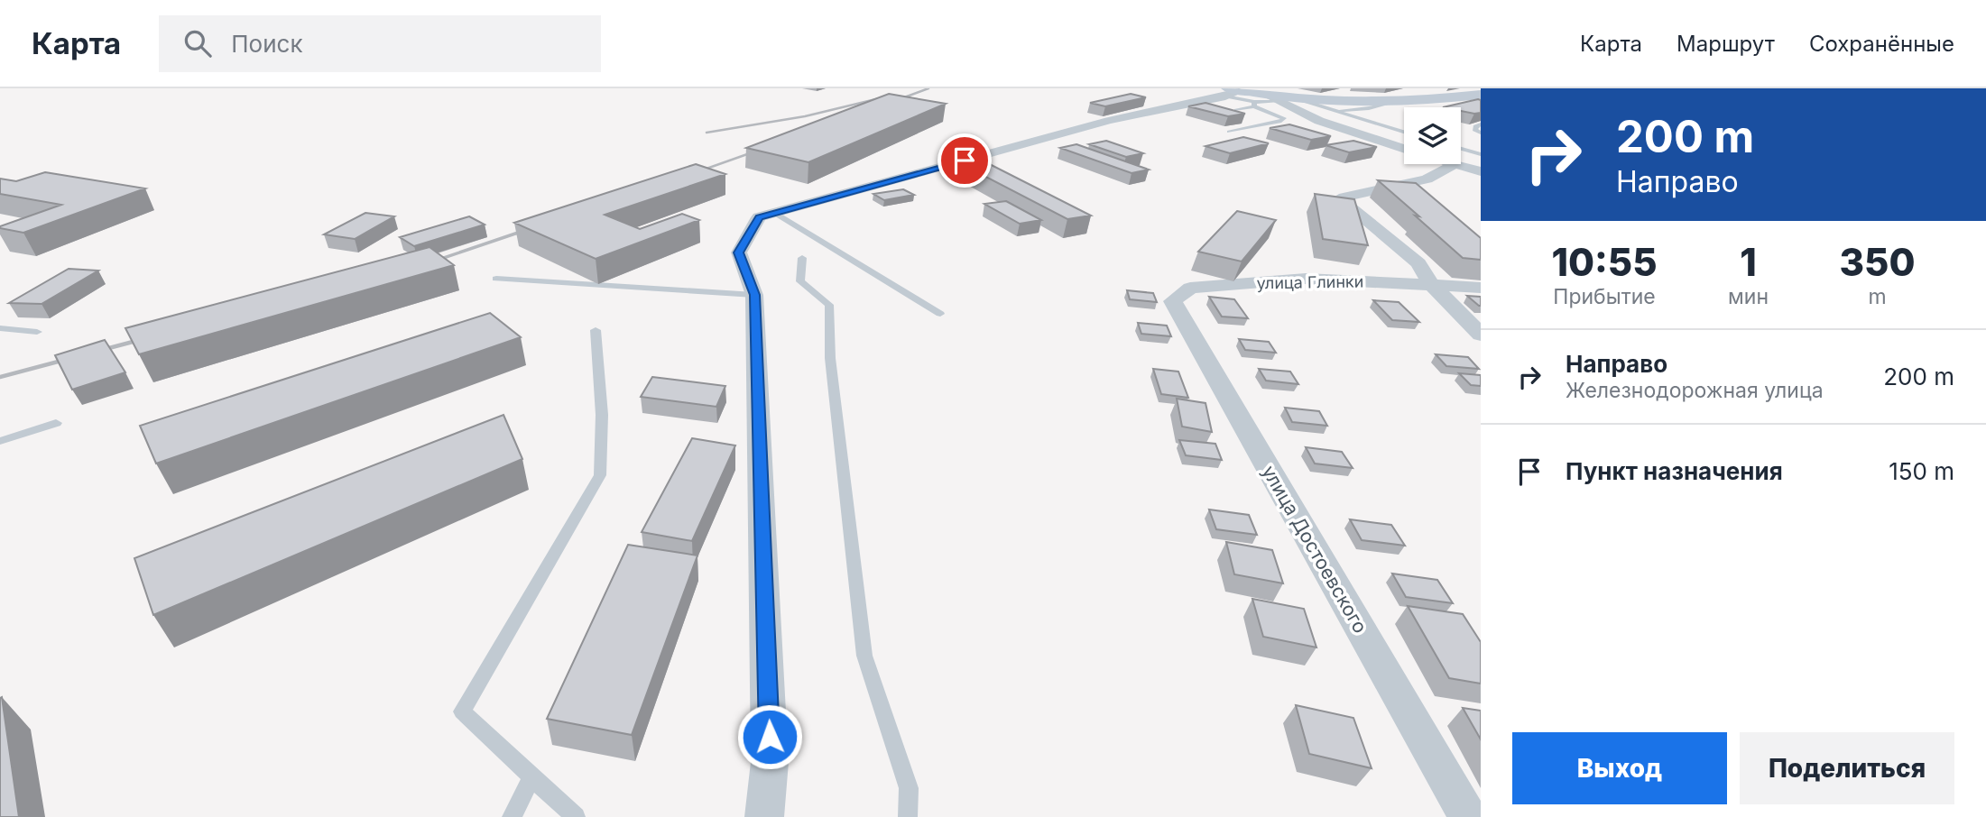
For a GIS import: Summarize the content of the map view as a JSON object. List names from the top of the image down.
{
  "streets": {
    "street": ["улица Глинки", "улица Достоевского"]
  },
  "crossings": [
    ["улица Глинки", "улица Достоевского"]
  ],
  "page": {
    "header": "Карта",
    "search": "Поиск",
    "nav": ["Карта", "Маршрут", "Сохранённые"],
    "turn": ["200 m", "Направо"],
    "eta": [
      "10:55",
      "Прибытие",
      "1",
      "мин",
      "350",
      "m"
    ],
    "list": [
      {
        "name": "Направо",
        "note": "Железнодорожная улица",
        "value": "200 m"
      },
      {
        "name": "Пункт назначения",
        "value": "150 m"
      }
    ],
    "buttons": ["Выход", "Поделиться"]
  }
}
